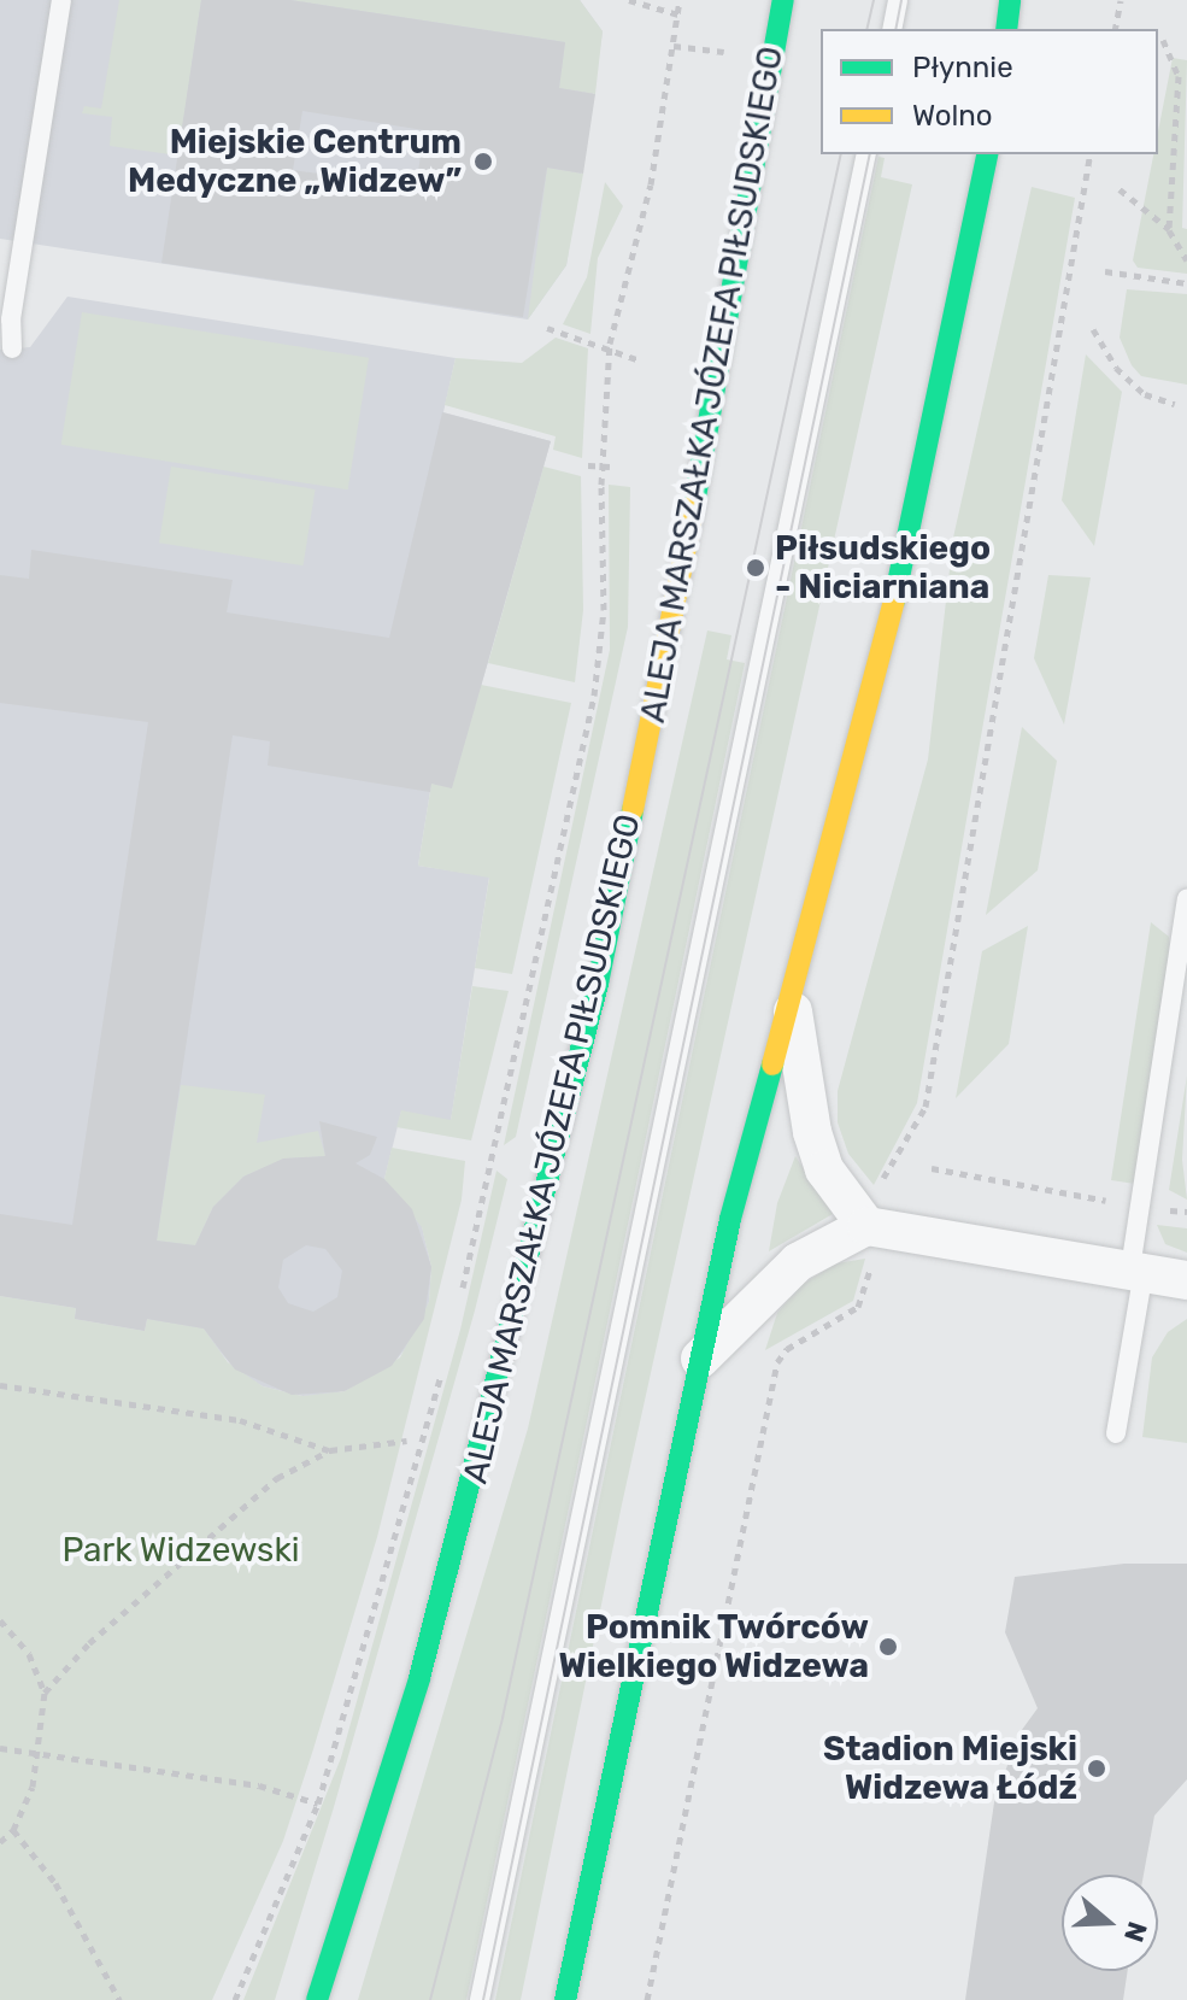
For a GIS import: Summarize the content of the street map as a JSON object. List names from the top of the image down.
{
  "streets": {
    "main road": ["ALEJA MARSZAŁKA JÓZEFA PIŁSUDSKIEGO"]
  },
  "parks": ["Park Widzewski"],
  "places": [
    "Miejskie Centrum Medyczne „Widzew”",
    "Piłsudskiego - Niciarniana",
    "Pomnik Twórców Wielkiego Widzewa",
    "Stadion Miejski Widzewa Łódź"
  ],
  "legend": ["Płynnie", "Wolno"],
  "north": "right"
}
